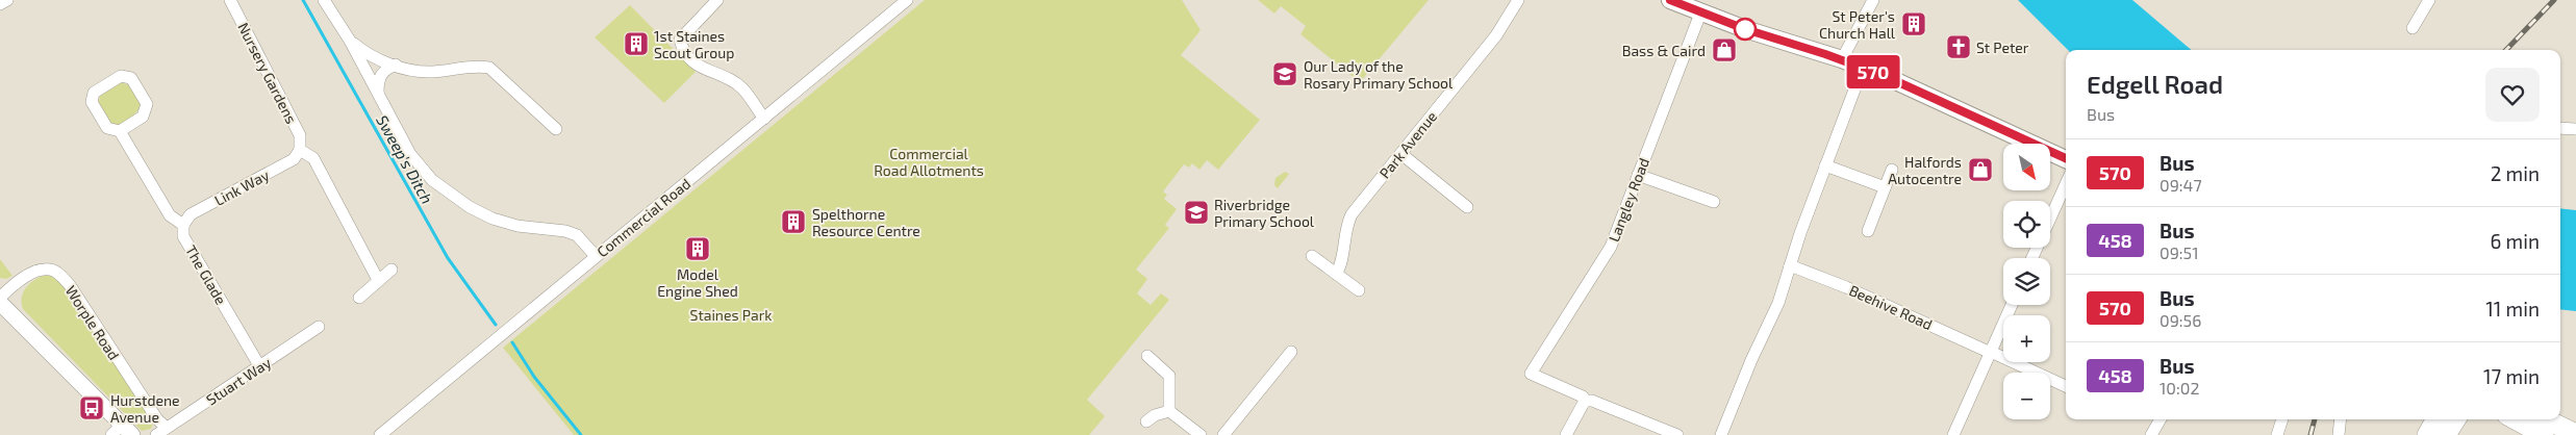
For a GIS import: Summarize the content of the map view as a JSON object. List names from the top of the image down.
{
  "streets": {
    "street": [
      "Nursery Gardens",
      "Park Avenue",
      "Link Way",
      "Langley Road",
      "Commercial Road",
      "The Glade",
      "Beehive Road",
      "Worple Road",
      "Stuart Way"
    ]
  },
  "crossings": [
    ["Nursery Gardens", "Link Way"],
    ["Link Way", "The Glade"],
    ["The Glade", "Stuart Way"],
    ["Worple Road", "Stuart Way"]
  ],
  "water": ["Sweep's Ditch"],
  "parks": ["Commercial Road Allotments", "Staines Park"],
  "places": {
    "building": [
      "St Peter's Church Hall",
      "1st Staines Scout Group",
      "Spelthorne Resource Centre",
      "Model Engine Shed"
    ],
    "church": ["St Peter"],
    "shop": ["Bass & Caird", "Halfords Autocentre"],
    "school or university": ["Our Lady of the Rosary Primary School", "Riverbridge Primary School"],
    "bus stop": ["Hurstdene Avenue"]
  },
  "lines": ["bus line 570"],
  "north": "bottom right",
  "page": {
    "on_map": "570",
    "heading": ["Edgell Road", "Bus"],
    "list": [
      {
        "mark": "570",
        "name": "Bus",
        "note": "09:47",
        "value": "2 min"
      },
      {
        "mark": "458",
        "name": "Bus",
        "note": "09:51",
        "value": "6 min"
      },
      {
        "mark": "570",
        "name": "Bus",
        "note": "09:56",
        "value": "11 min"
      },
      {
        "mark": "458",
        "name": "Bus",
        "note": "10:02",
        "value": "17 min"
      }
    ],
    "map_buttons": ["+", "−"]
  }
}
